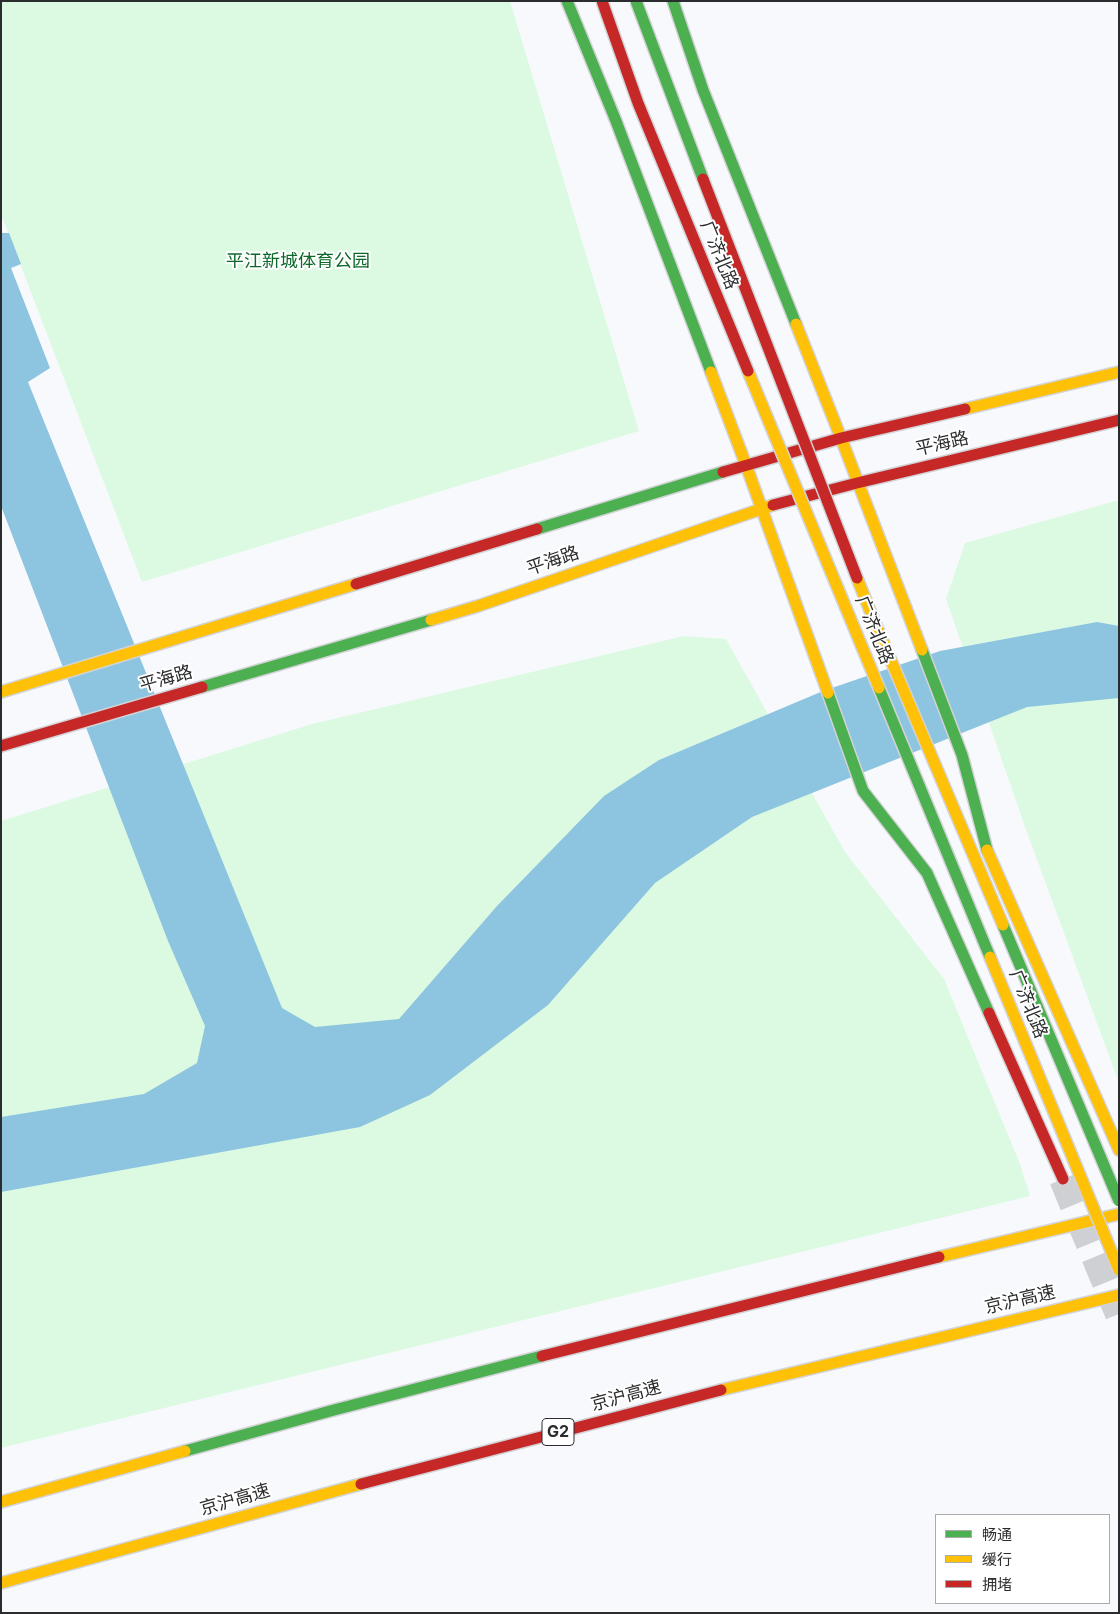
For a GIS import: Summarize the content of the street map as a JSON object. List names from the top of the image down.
{
  "streets": {
    "main road": [
      "广济北路",
      "平海路",
      "京沪高速",
      "G2"
    ]
  },
  "parks": ["平江新城体育公园"],
  "legend": ["畅通", "缓行", "拥堵"]
}
